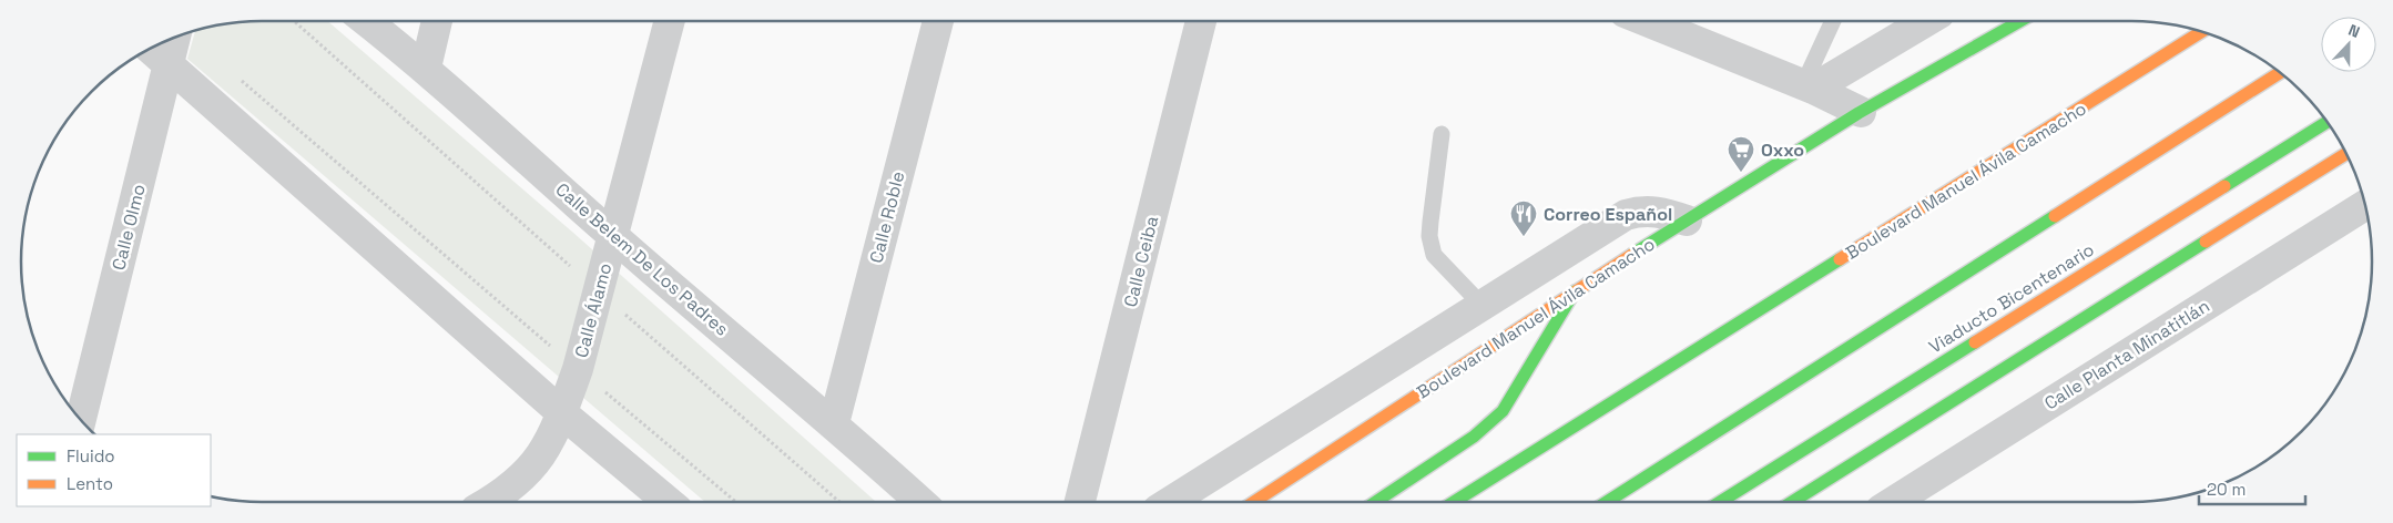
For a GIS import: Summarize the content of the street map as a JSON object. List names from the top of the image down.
{
  "streets": {
    "main road": ["Boulevard Manuel Ávila Camacho", "Viaducto Bicentenario"],
    "street": [
      "Calle Roble",
      "Calle Olmo",
      "Calle Belem De Los Padres",
      "Calle Ceiba",
      "Calle Álamo",
      "Calle Planta Minatitlán"
    ]
  },
  "crossings": [
    ["Calle Roble", "Calle Belem De Los Padres"],
    ["Calle Belem De Los Padres", "Calle Álamo"]
  ],
  "places": {
    "supermarket": ["Oxxo"],
    "restaurant": ["Correo Español"]
  },
  "legend": ["Fluido", "Lento"],
  "scale_bar": "20 m",
  "north": "top"
}
